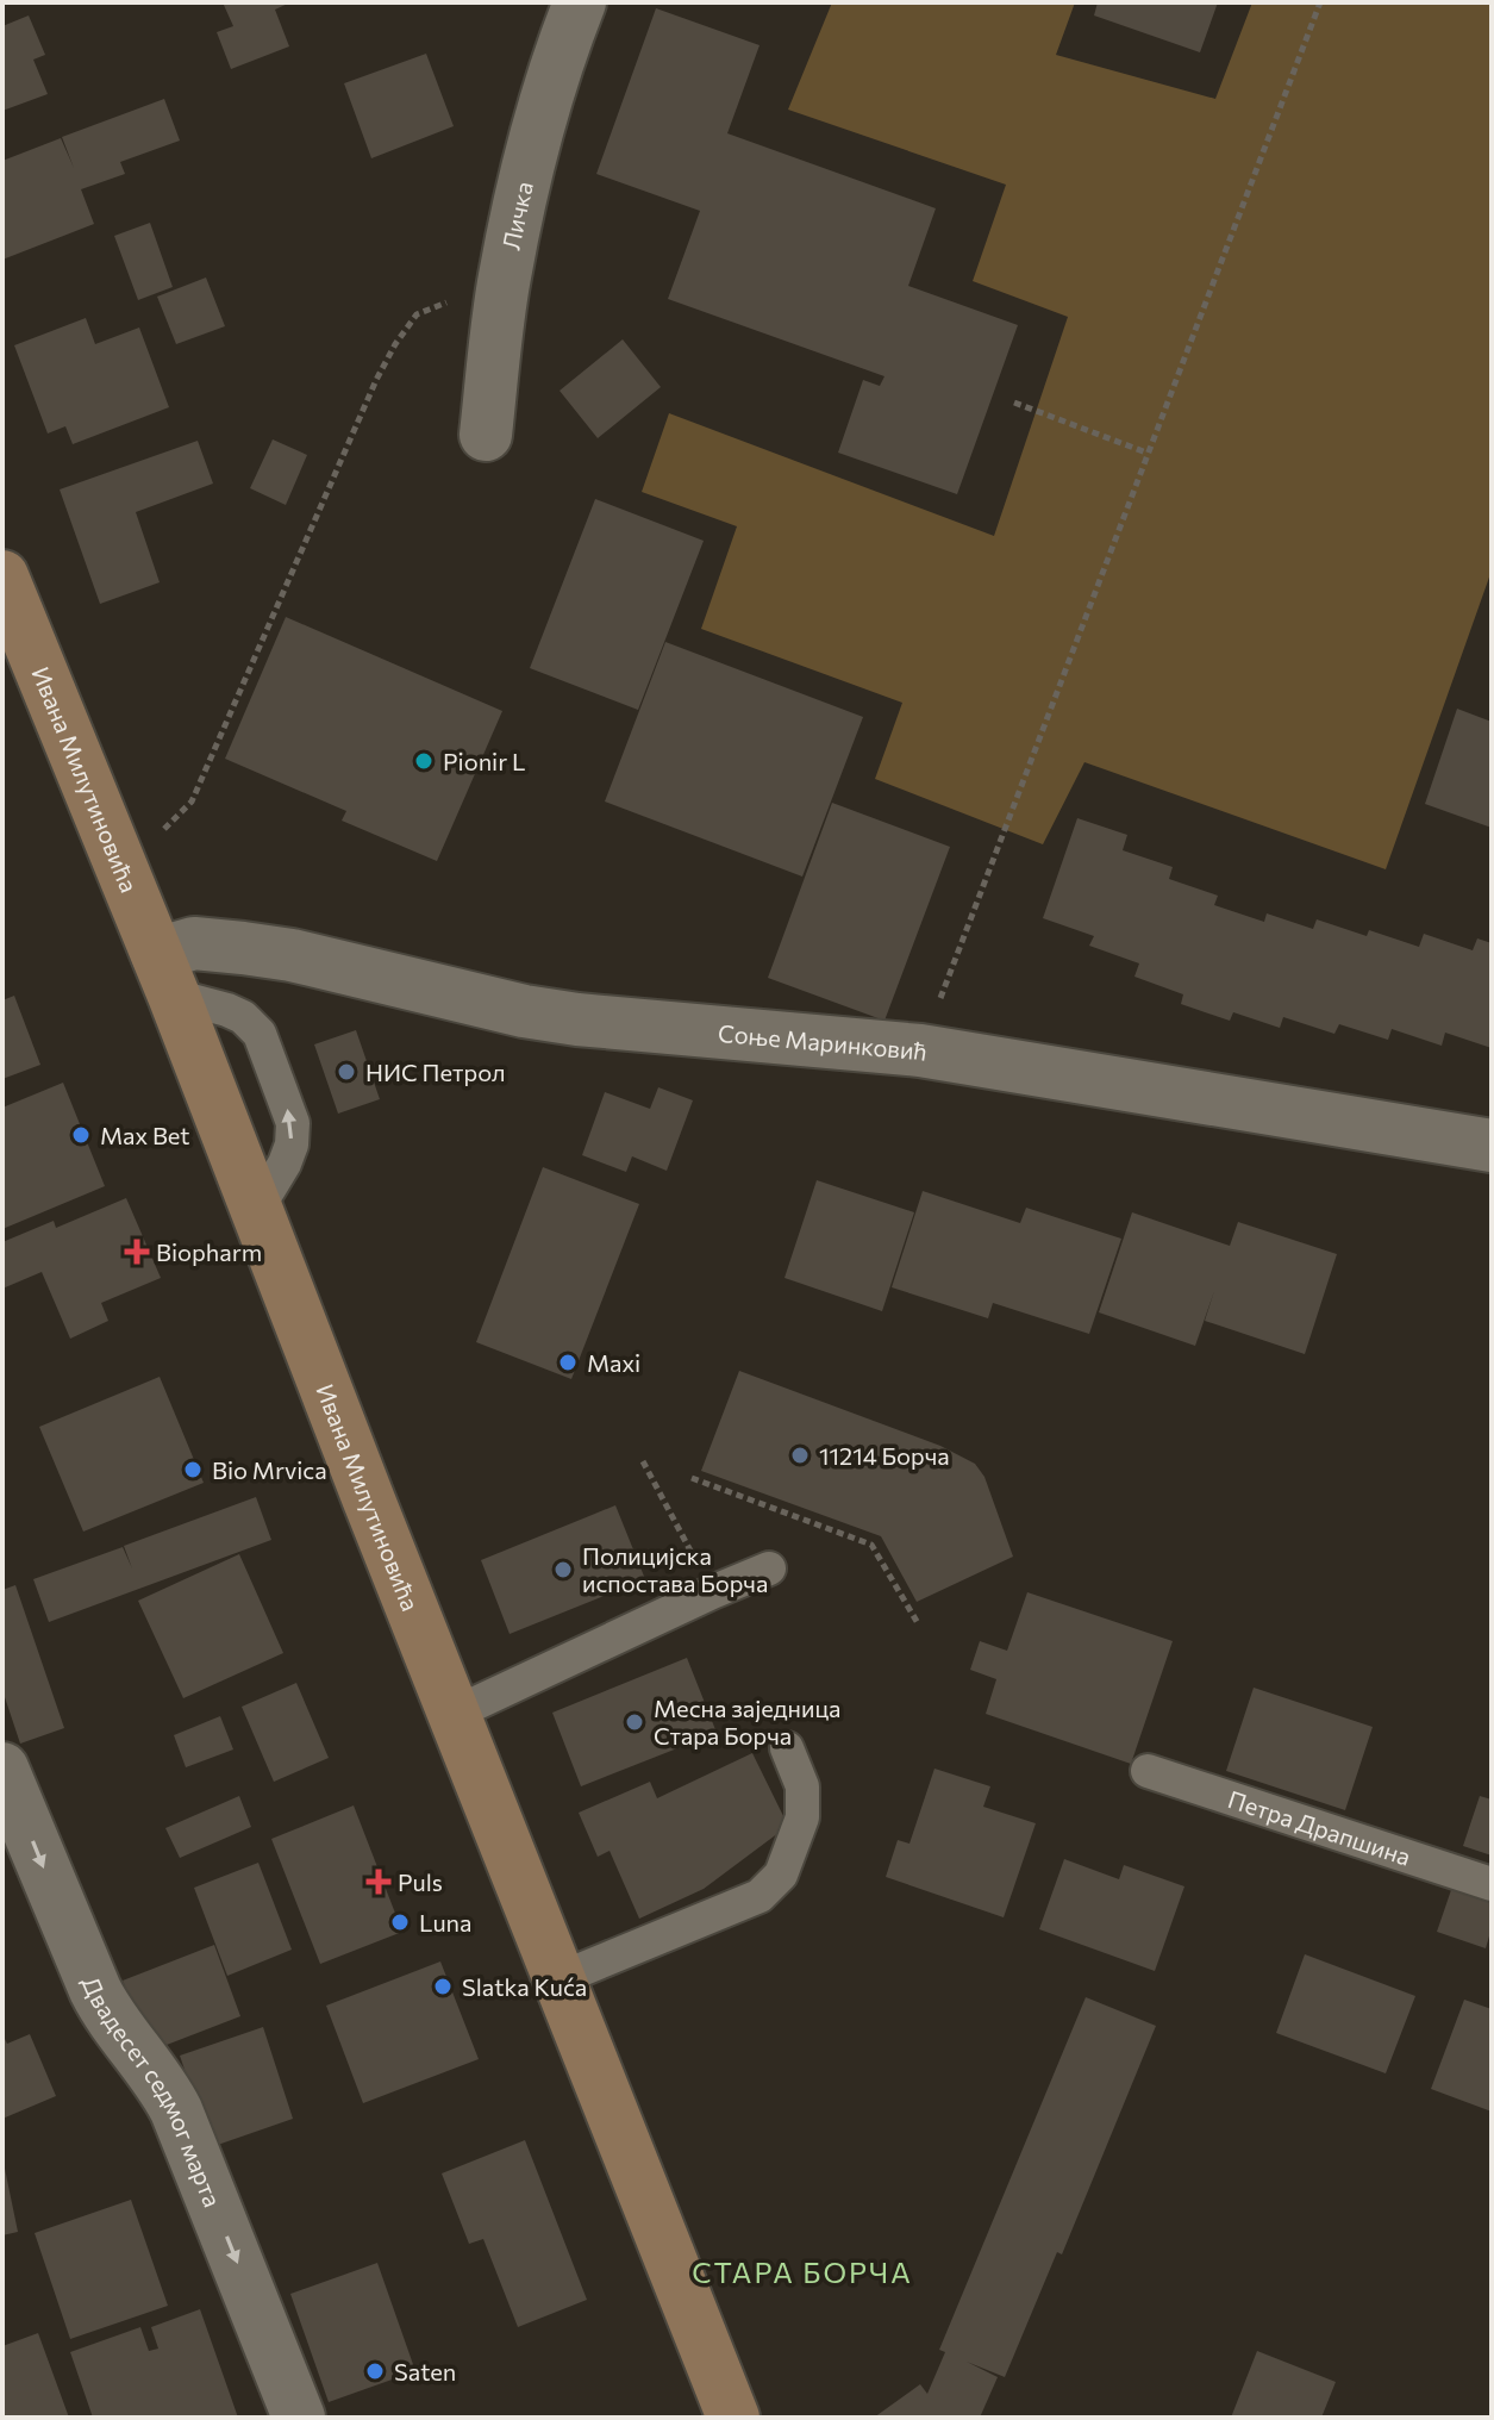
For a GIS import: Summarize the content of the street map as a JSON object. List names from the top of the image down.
{
  "streets": {
    "street": [
      "Личка",
      "Ивана Милутиновића",
      "Соње Маринковић",
      "Двадесет седмог марта"
    ],
    "lane": ["Петра Драпшина"]
  },
  "crossings": [
    ["Ивана Милутиновића", "Соње Маринковић"]
  ],
  "one_way": ["Двадесет седмог марта"],
  "districts": ["СТАРА БОРЧА"],
  "places": {
    "other": [
      "Pionir L",
      "НИС Петрол",
      "Max Bet",
      "Maxi",
      "11214 Борча",
      "Bio Mrvica",
      "Полицијска испостава Борча",
      "Месна заједница Стара Борча",
      "Luna",
      "Slatka Kuća",
      "Saten"
    ],
    "health": ["Biopharm", "Puls"]
  }
}
